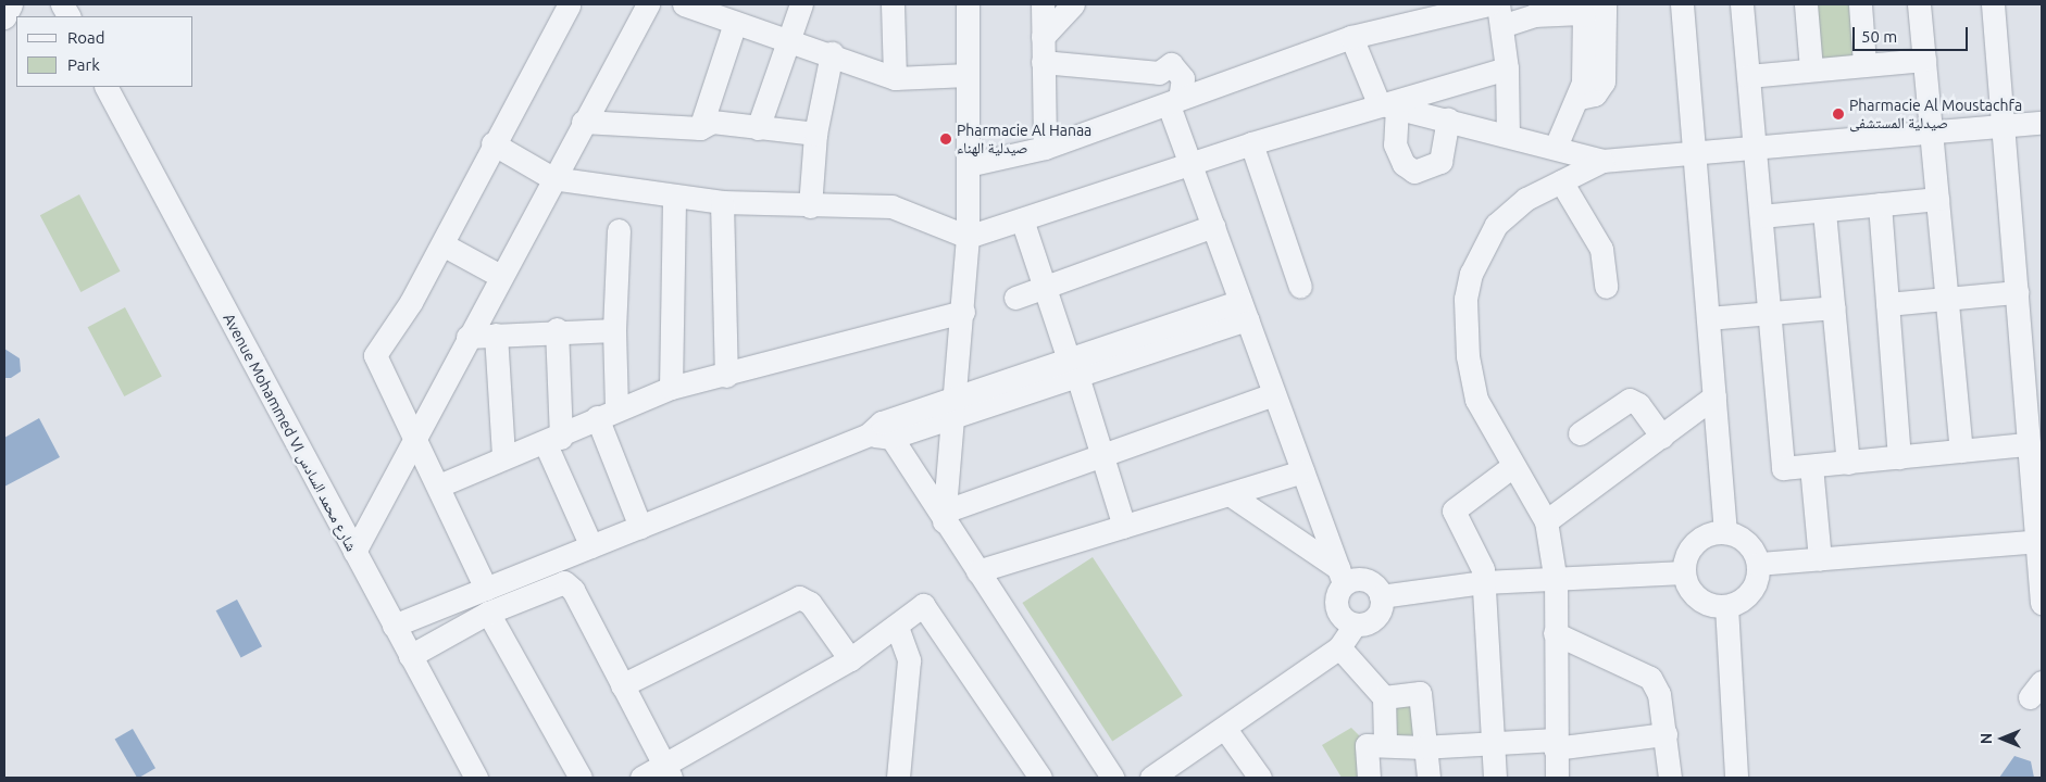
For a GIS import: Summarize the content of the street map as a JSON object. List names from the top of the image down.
{
  "streets": {
    "street": ["Avenue Mohammed VI شارع محمد السادس"]
  },
  "places": ["Pharmacie Al Moustachfa صيدلية المستشفى", "Pharmacie Al Hanaa صيدلية الهناء"],
  "legend": ["Road", "Park"],
  "scale_bar": "50 m",
  "north": "left"
}
